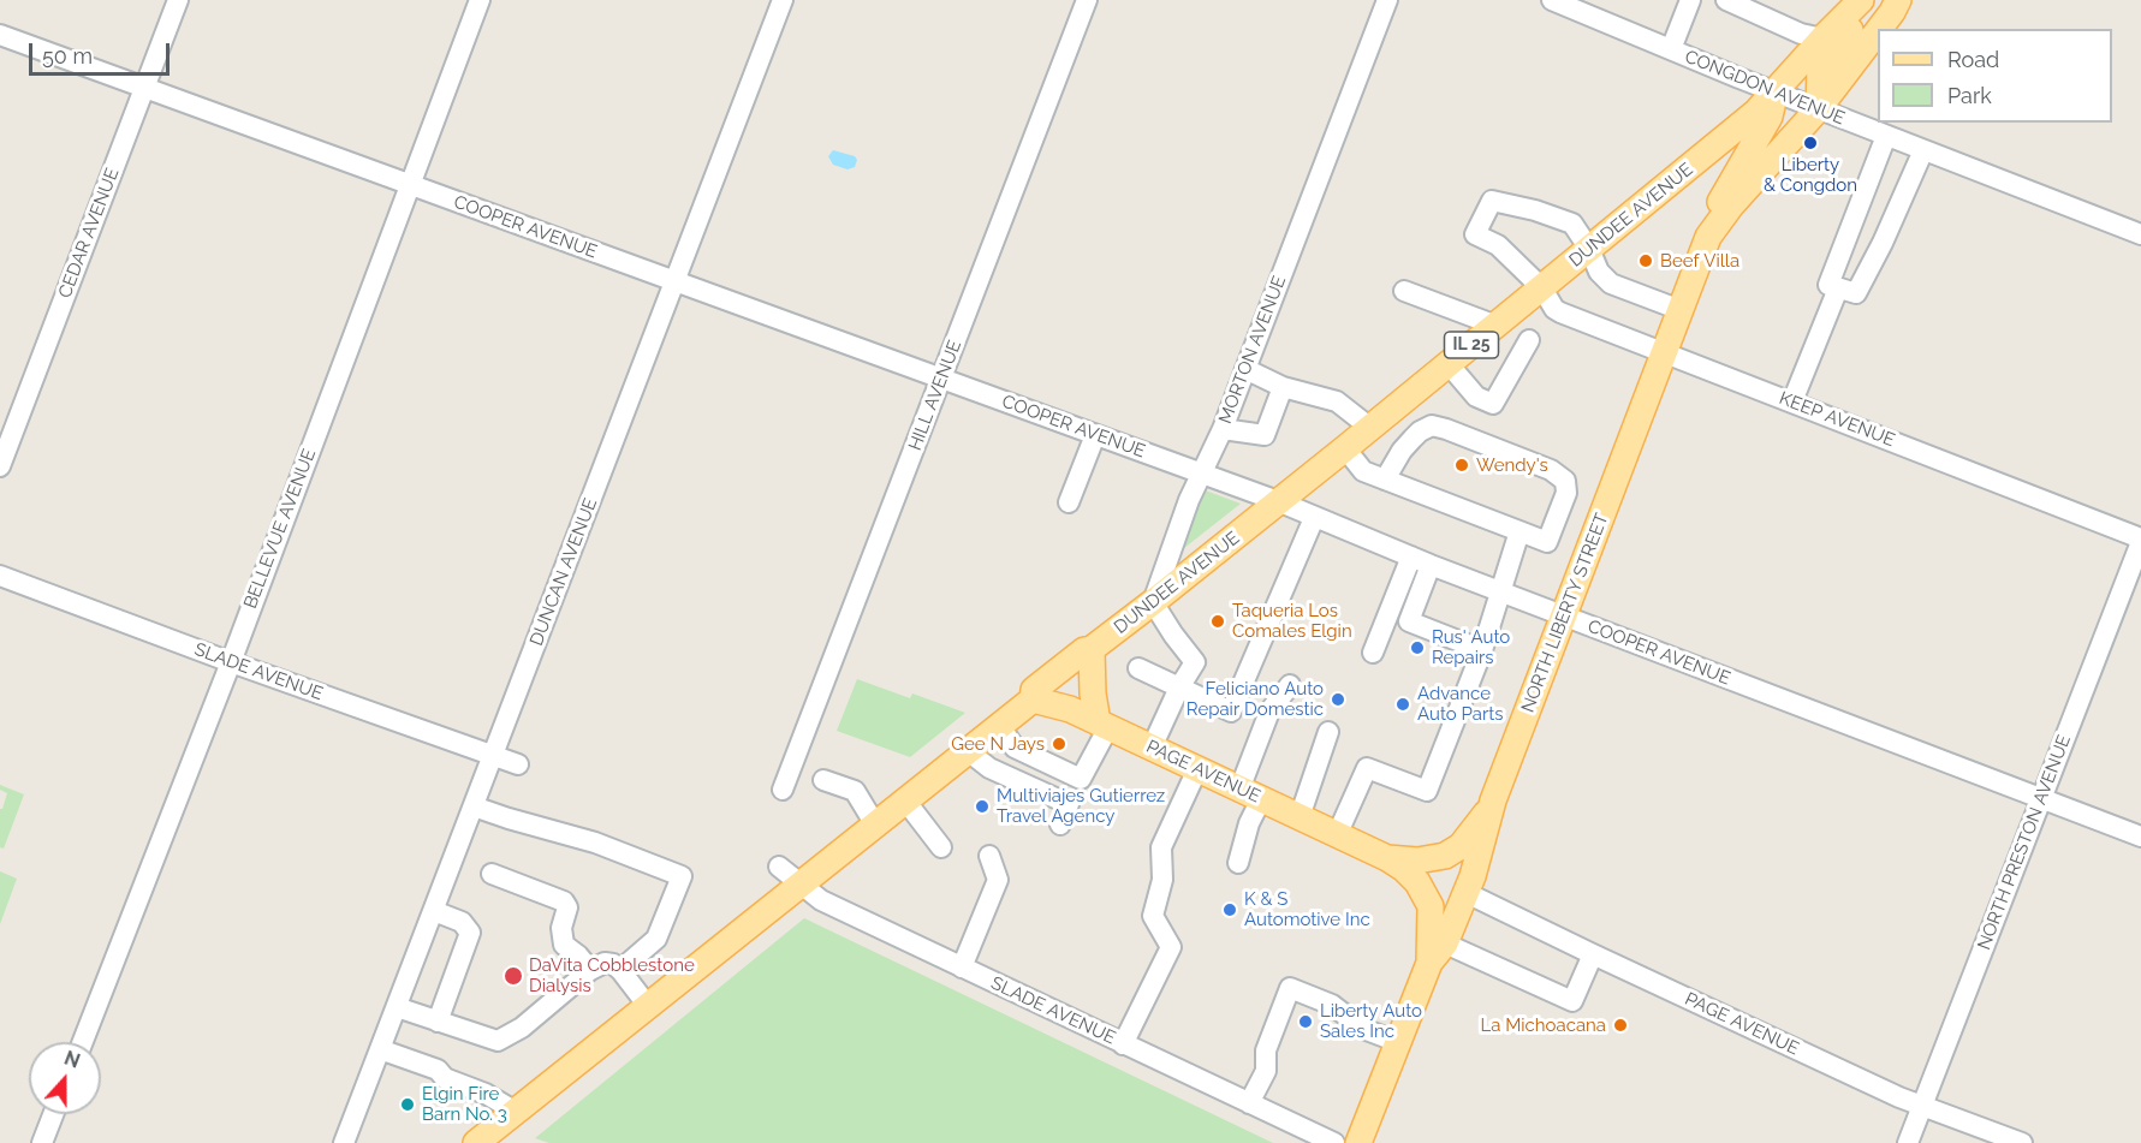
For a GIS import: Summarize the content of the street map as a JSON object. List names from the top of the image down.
{
  "streets": {
    "main road": [
      "DUNDEE AVENUE",
      "IL 25",
      "NORTH LIBERTY STREET",
      "PAGE AVENUE"
    ],
    "street": [
      "CONGDON AVENUE",
      "COOPER AVENUE",
      "CEDAR AVENUE",
      "MORTON AVENUE",
      "HILL AVENUE",
      "KEEP AVENUE",
      "BELLEVUE AVENUE",
      "DUNCAN AVENUE",
      "SLADE AVENUE",
      "NORTH PRESTON AVENUE"
    ]
  },
  "crossings": [
    ["CONGDON AVENUE", "DUNDEE AVENUE"],
    ["CONGDON AVENUE", "NORTH LIBERTY STREET"],
    ["DUNDEE AVENUE", "COOPER AVENUE"],
    ["DUNDEE AVENUE", "MORTON AVENUE"],
    ["DUNDEE AVENUE", "KEEP AVENUE"],
    ["DUNDEE AVENUE", "SLADE AVENUE"],
    ["DUNDEE AVENUE", "PAGE AVENUE"],
    ["COOPER AVENUE", "CEDAR AVENUE"],
    ["COOPER AVENUE", "MORTON AVENUE"],
    ["COOPER AVENUE", "HILL AVENUE"],
    ["COOPER AVENUE", "BELLEVUE AVENUE"],
    ["COOPER AVENUE", "DUNCAN AVENUE"],
    ["COOPER AVENUE", "NORTH LIBERTY STREET"],
    ["COOPER AVENUE", "NORTH PRESTON AVENUE"],
    ["KEEP AVENUE", "NORTH LIBERTY STREET"],
    ["KEEP AVENUE", "NORTH PRESTON AVENUE"],
    ["BELLEVUE AVENUE", "SLADE AVENUE"],
    ["DUNCAN AVENUE", "SLADE AVENUE"],
    ["NORTH LIBERTY STREET", "PAGE AVENUE"],
    ["PAGE AVENUE", "NORTH PRESTON AVENUE"]
  ],
  "places": [
    "Liberty & Congdon",
    "Beef Villa",
    "Wendy's",
    "Taqueria Los Comales Elgin",
    "Rus' Auto Repairs",
    "Feliciano Auto Repair Domestic",
    "Advance Auto Parts",
    "Gee N Jays",
    "Multiviajes Gutierrez Travel Agency",
    "K & S Automotive Inc",
    "DaVita Cobblestone Dialysis",
    "Liberty Auto Sales Inc",
    "La Michoacana",
    "Elgin Fire Barn No. 3"
  ],
  "legend": ["Road", "Park"],
  "scale_bar": "50 m",
  "north": "top"
}
